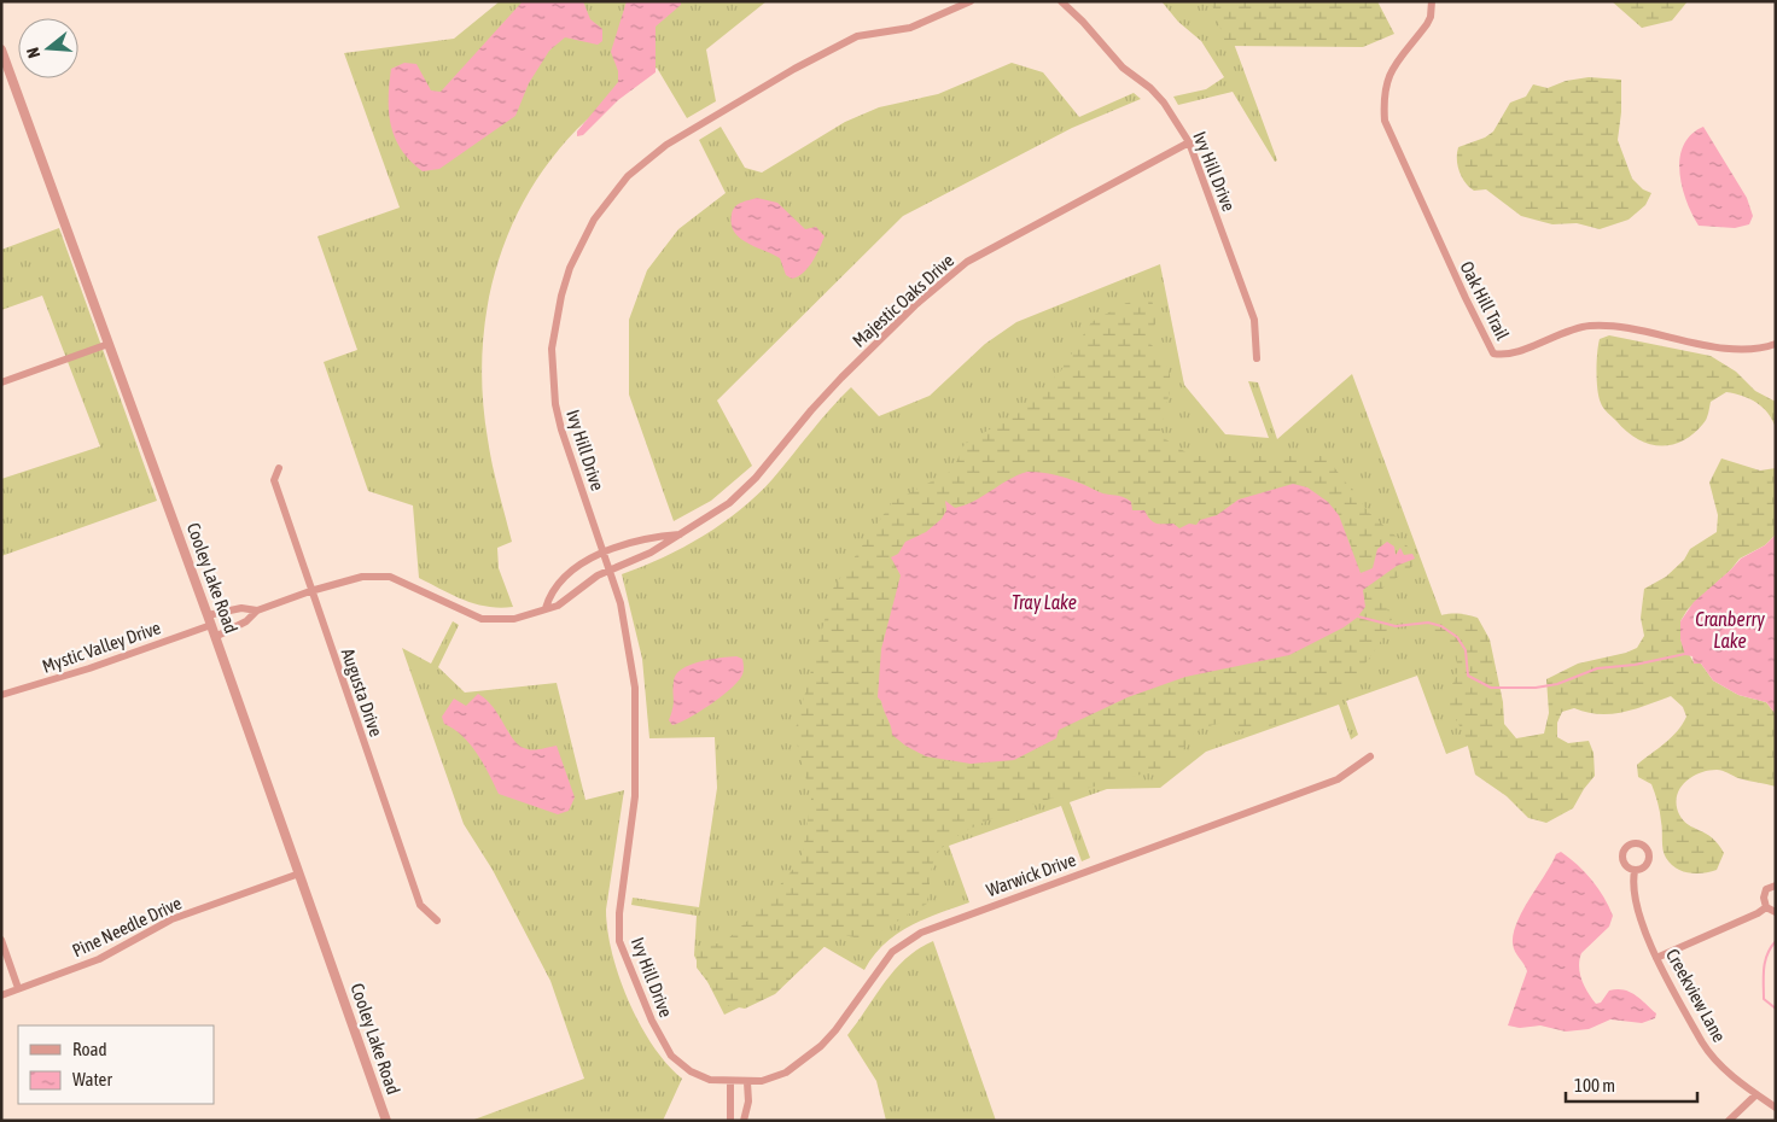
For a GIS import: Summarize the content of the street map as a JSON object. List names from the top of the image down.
{
  "streets": {
    "street": [
      "Ivy Hill Drive",
      "Majestic Oaks Drive",
      "Oak Hill Trail",
      "Cooley Lake Road",
      "Mystic Valley Drive",
      "Augusta Drive",
      "Warwick Drive",
      "Pine Needle Drive",
      "Creekview Lane"
    ]
  },
  "crossings": [
    ["Ivy Hill Drive", "Majestic Oaks Drive"],
    ["Ivy Hill Drive", "Warwick Drive"],
    ["Majestic Oaks Drive", "Cooley Lake Road"],
    ["Majestic Oaks Drive", "Mystic Valley Drive"],
    ["Majestic Oaks Drive", "Augusta Drive"],
    ["Cooley Lake Road", "Mystic Valley Drive"],
    ["Cooley Lake Road", "Pine Needle Drive"]
  ],
  "water": ["Tray Lake", "Cranberry Lake"],
  "legend": ["Road", "Water"],
  "scale_bar": "100 m",
  "north": "left"
}
